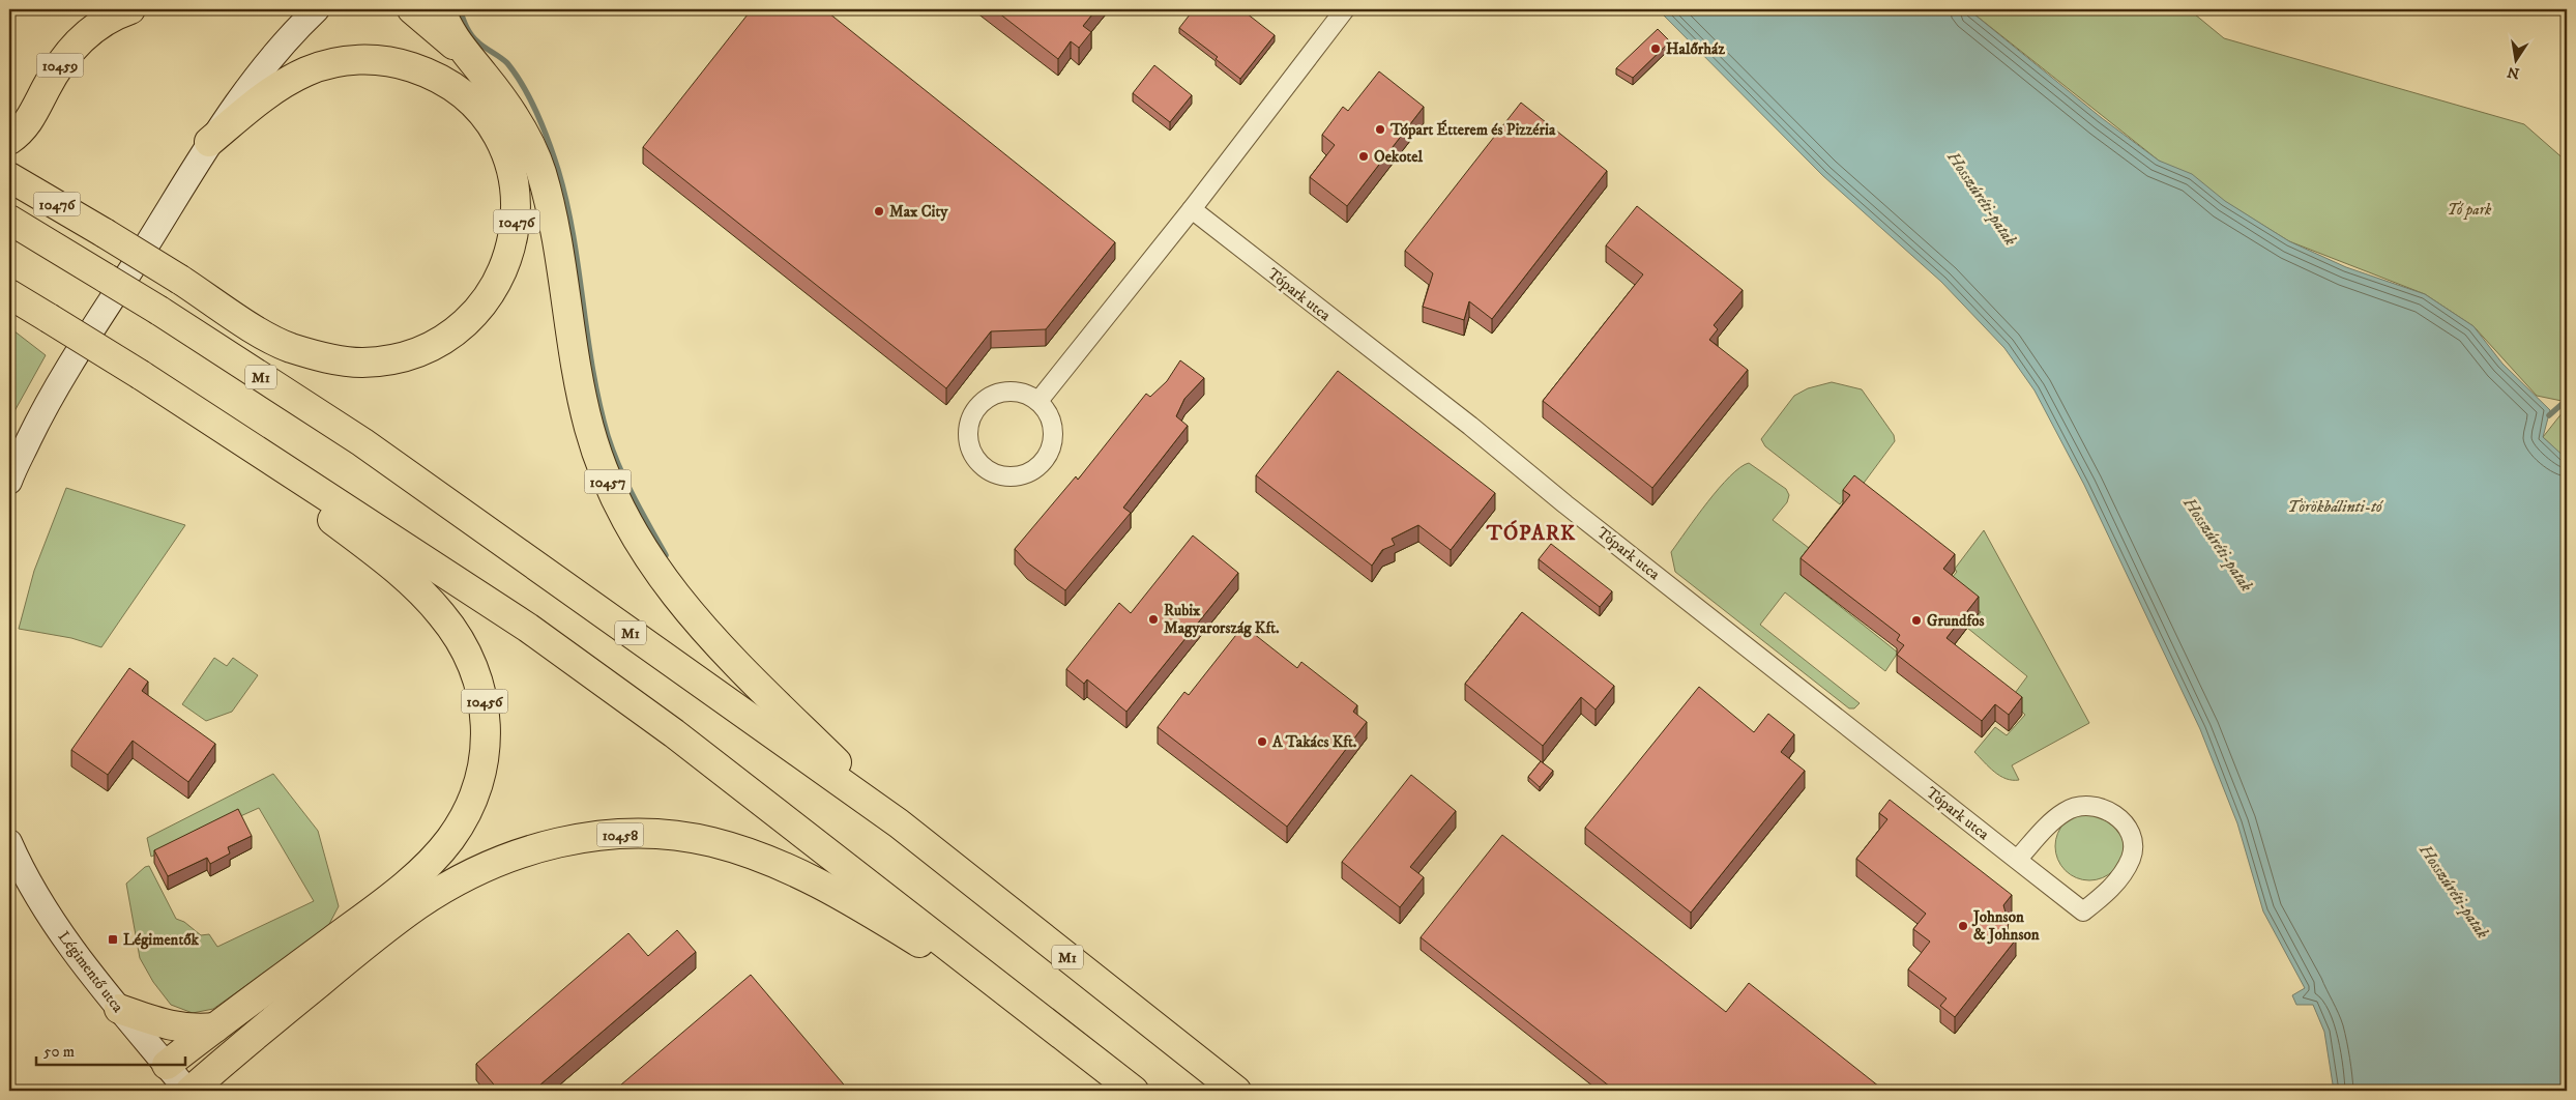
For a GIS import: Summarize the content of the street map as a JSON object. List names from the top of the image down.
{
  "streets": {
    "highway": [
      "10459",
      "10476",
      "M1",
      "10457",
      "10456",
      "10458"
    ],
    "main road": ["Légimentő utca"],
    "street": ["Tópark utca"]
  },
  "crossings": [
    ["M1", "10457"],
    ["10456", "Légimentő utca"],
    ["10458", "Légimentő utca"]
  ],
  "districts": ["TÓPARK"],
  "water": ["Hosszúréti-patak", "Törökbálinti-tó"],
  "parks": ["Tó park"],
  "places": {
    "other": [
      "Halőrház",
      "Tópart Étterem és Pizzéria",
      "Oekotel",
      "Max City",
      "Rubix Magyarország Kft.",
      "Grundfos",
      "A Takács Kft.",
      "Johnson & Johnson"
    ],
    "transit": ["Légimentők"]
  },
  "scale_bar": "50 m",
  "north": "bottom"
}
